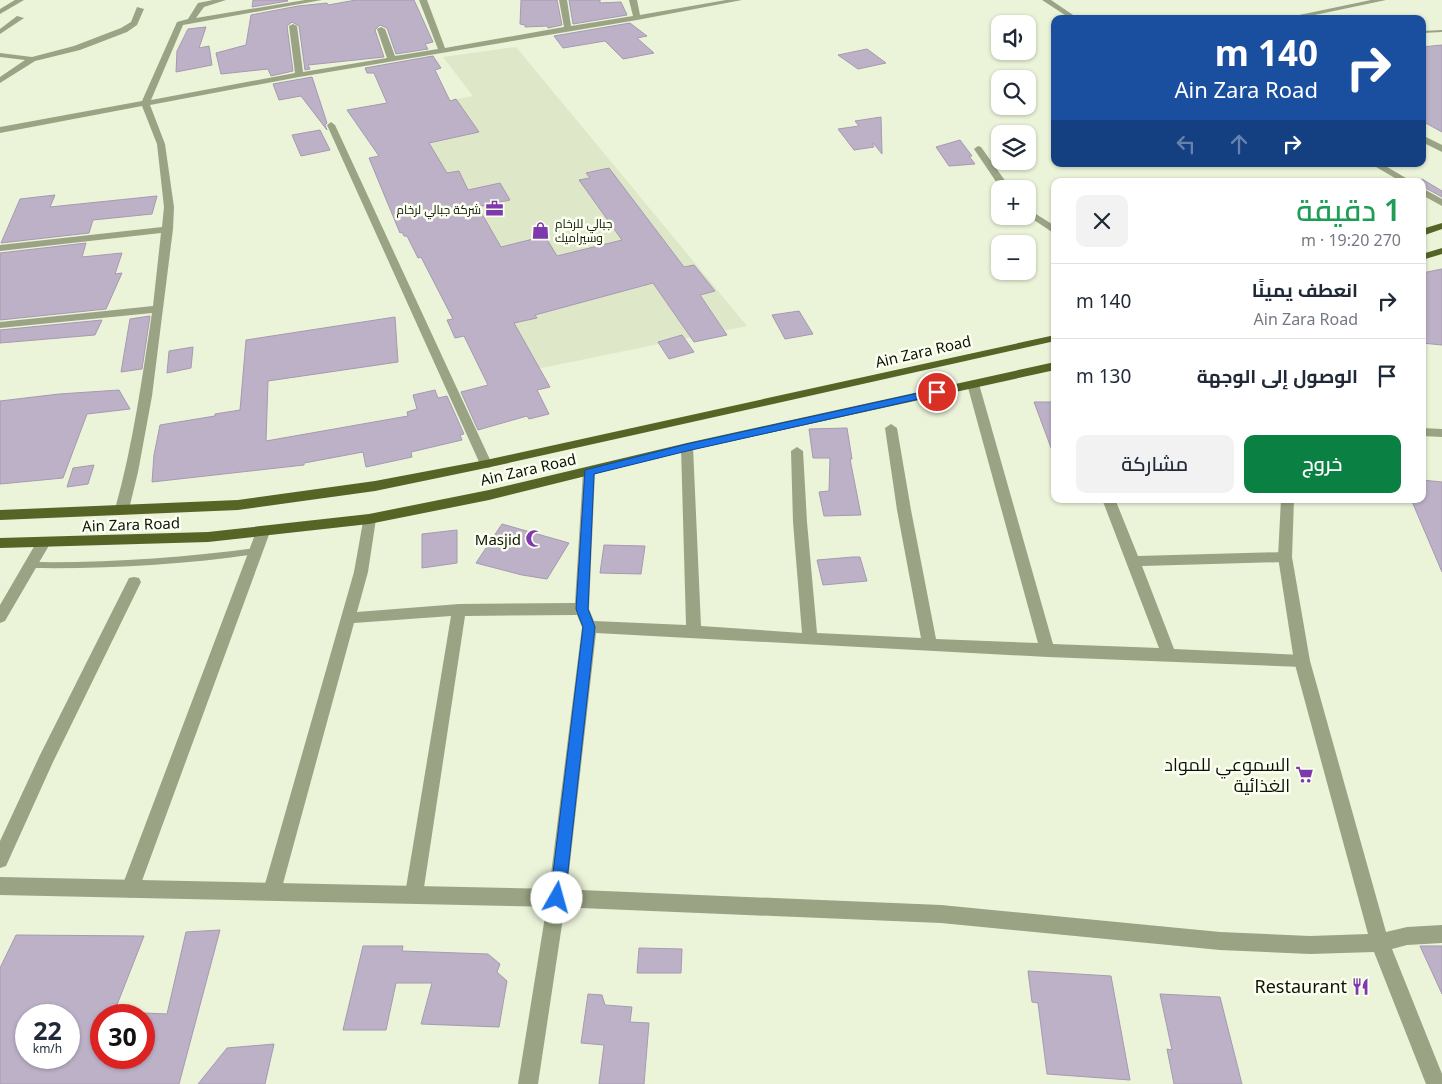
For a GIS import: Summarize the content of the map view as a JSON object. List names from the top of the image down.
{
  "streets": {
    "main road": ["Ain Zara Road"]
  },
  "places": {
    "office": ["شركة جبالي لرخام"],
    "shop": ["جبالي للرخام وسيراميك"],
    "mosque": ["Masjid"],
    "supermarket": ["السموعي للمواد الغذائية"],
    "restaurant": ["Restaurant"]
  },
  "page": {
    "map_buttons": ["+", "−"],
    "turn": ["140 m", "Ain Zara Road"],
    "heading": ["1 دقيقة", "270 m · 19:20"],
    "list": [
      {
        "name": "انعطف يمينًا",
        "note": "Ain Zara Road",
        "value": "140 m"
      },
      {
        "name": "الوصول إلى الوجهة",
        "value": "130 m"
      }
    ],
    "buttons": ["خروج", "مشاركة"],
    "speed": "22 km/h",
    "limit": "30"
  }
}
